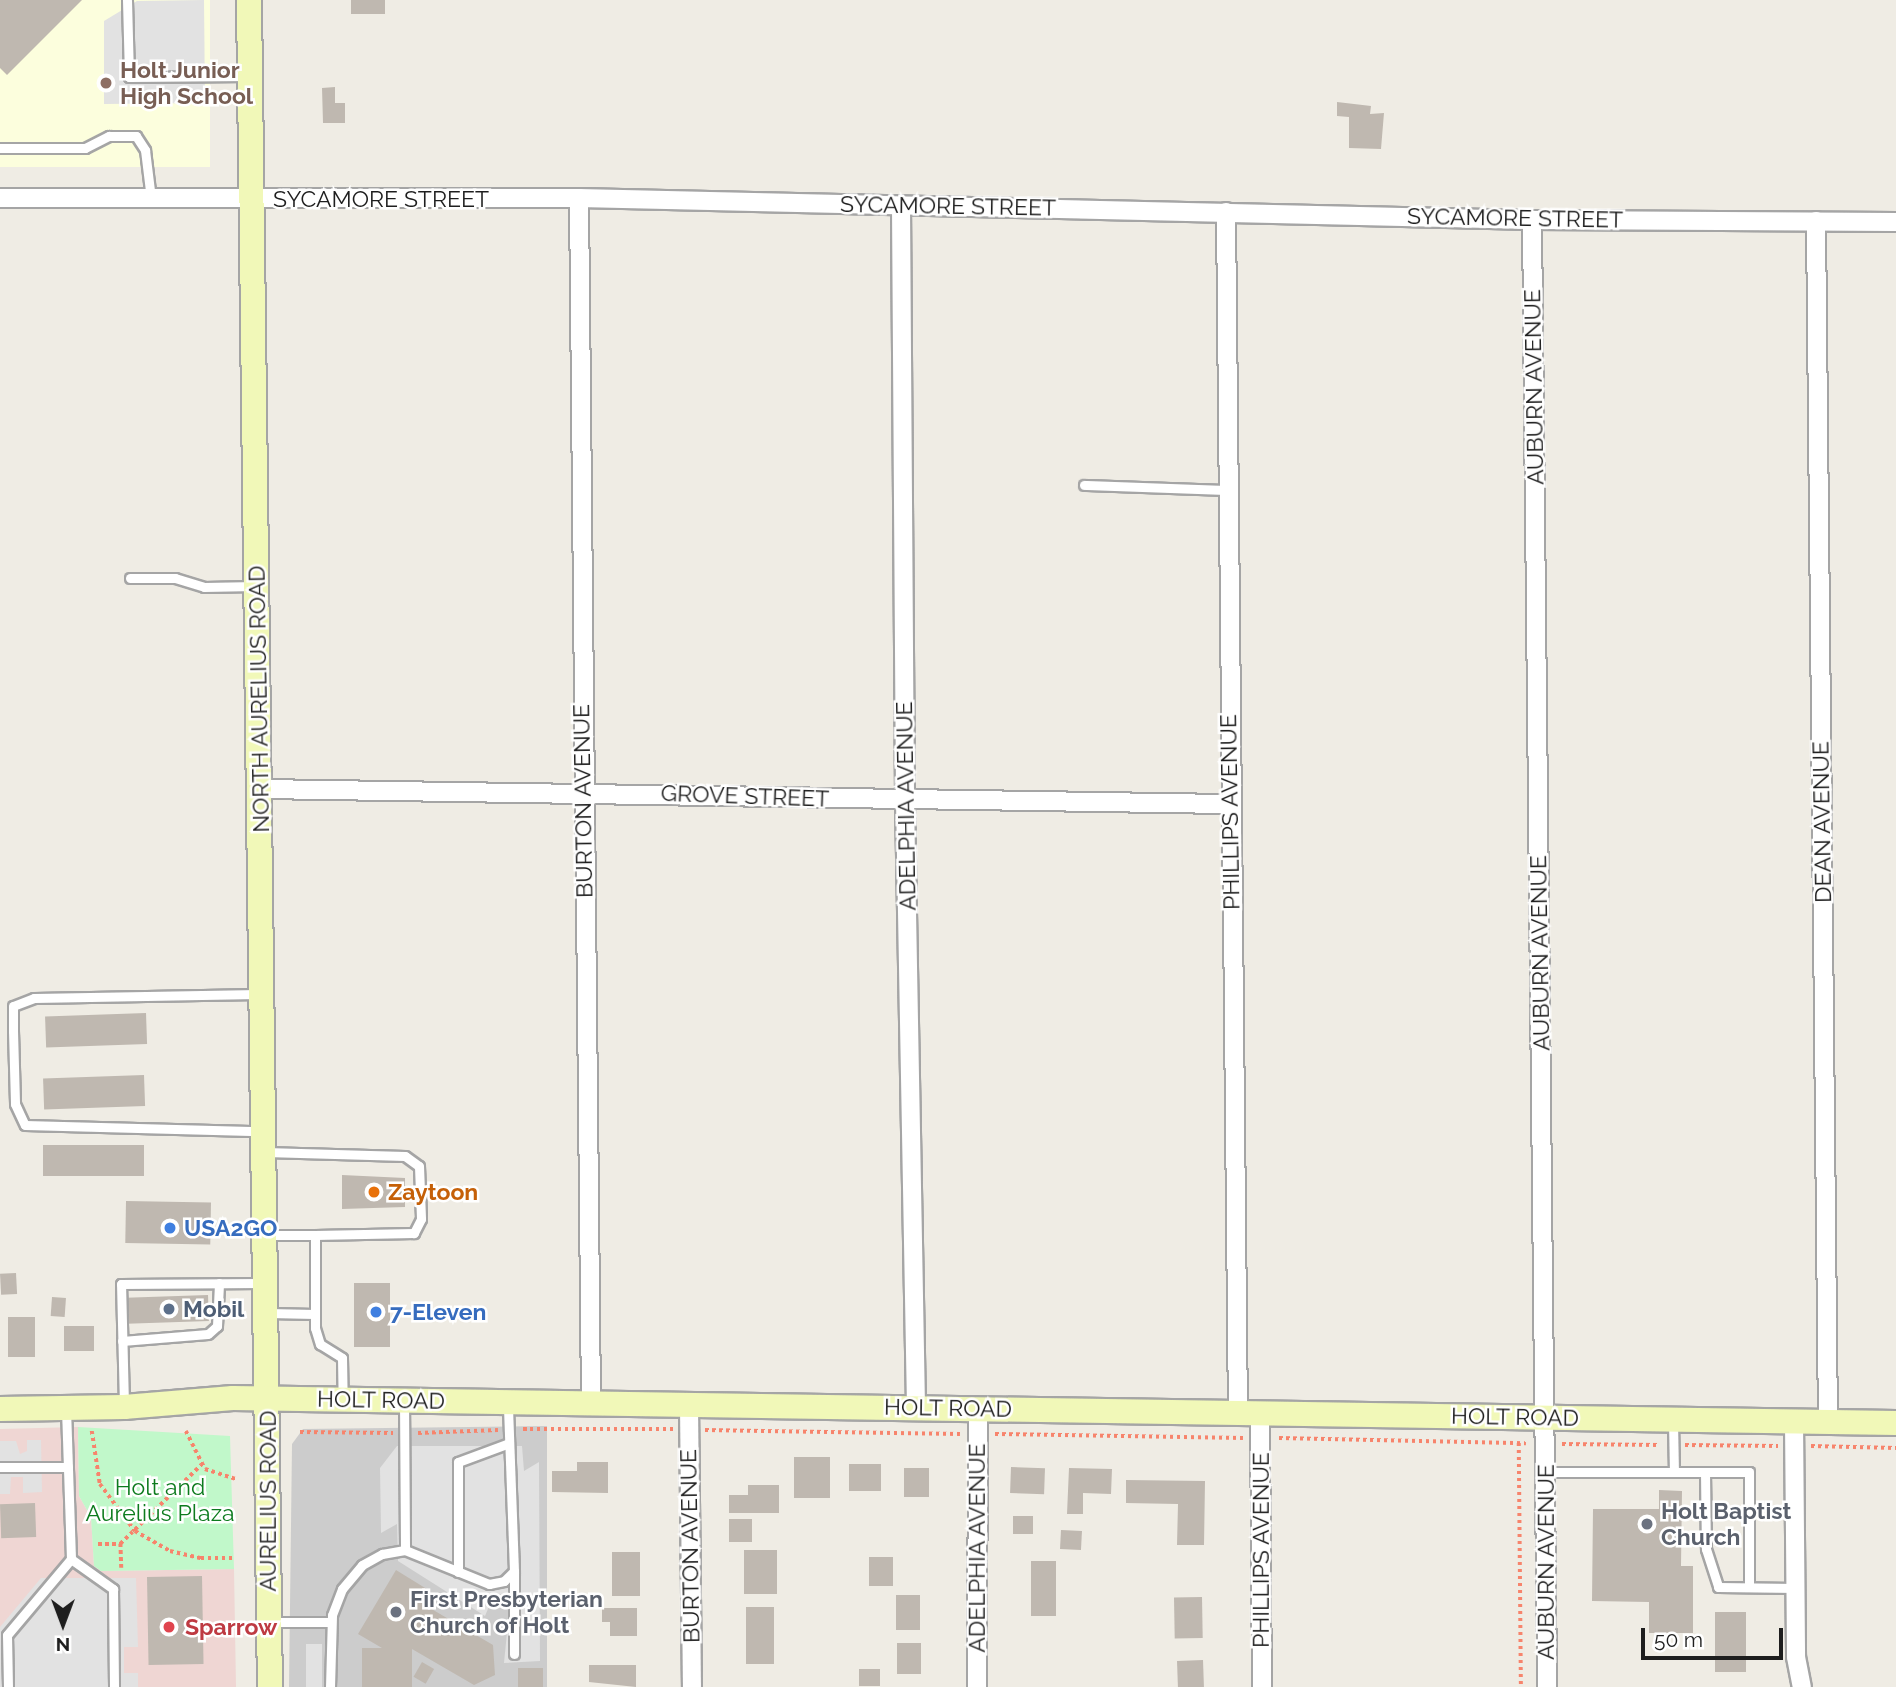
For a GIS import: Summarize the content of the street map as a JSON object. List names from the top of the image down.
{
  "streets": {
    "main road": ["NORTH AURELIUS ROAD", "HOLT ROAD", "AURELIUS ROAD"],
    "street": [
      "SYCAMORE STREET",
      "AUBURN AVENUE",
      "GROVE STREET",
      "BURTON AVENUE",
      "ADELPHIA AVENUE",
      "PHILLIPS AVENUE",
      "DEAN AVENUE"
    ]
  },
  "crossings": [
    ["SYCAMORE STREET", "AUBURN AVENUE"],
    ["SYCAMORE STREET", "NORTH AURELIUS ROAD"],
    ["SYCAMORE STREET", "BURTON AVENUE"],
    ["SYCAMORE STREET", "ADELPHIA AVENUE"],
    ["SYCAMORE STREET", "PHILLIPS AVENUE"],
    ["SYCAMORE STREET", "DEAN AVENUE"],
    ["AUBURN AVENUE", "HOLT ROAD"],
    ["NORTH AURELIUS ROAD", "GROVE STREET"],
    ["NORTH AURELIUS ROAD", "HOLT ROAD"],
    ["NORTH AURELIUS ROAD", "AURELIUS ROAD"],
    ["GROVE STREET", "BURTON AVENUE"],
    ["GROVE STREET", "ADELPHIA AVENUE"],
    ["GROVE STREET", "PHILLIPS AVENUE"],
    ["BURTON AVENUE", "HOLT ROAD"],
    ["ADELPHIA AVENUE", "HOLT ROAD"],
    ["PHILLIPS AVENUE", "HOLT ROAD"],
    ["DEAN AVENUE", "HOLT ROAD"],
    ["HOLT ROAD", "AURELIUS ROAD"]
  ],
  "parks": ["Holt and Aurelius Plaza"],
  "places": [
    "Holt Junior High School",
    "Zaytoon",
    "USA2GO",
    "Mobil",
    "7-Eleven",
    "Holt Baptist Church",
    "First Presbyterian Church of Holt",
    "Sparrow"
  ],
  "scale_bar": "50 m",
  "north": "bottom"
}
